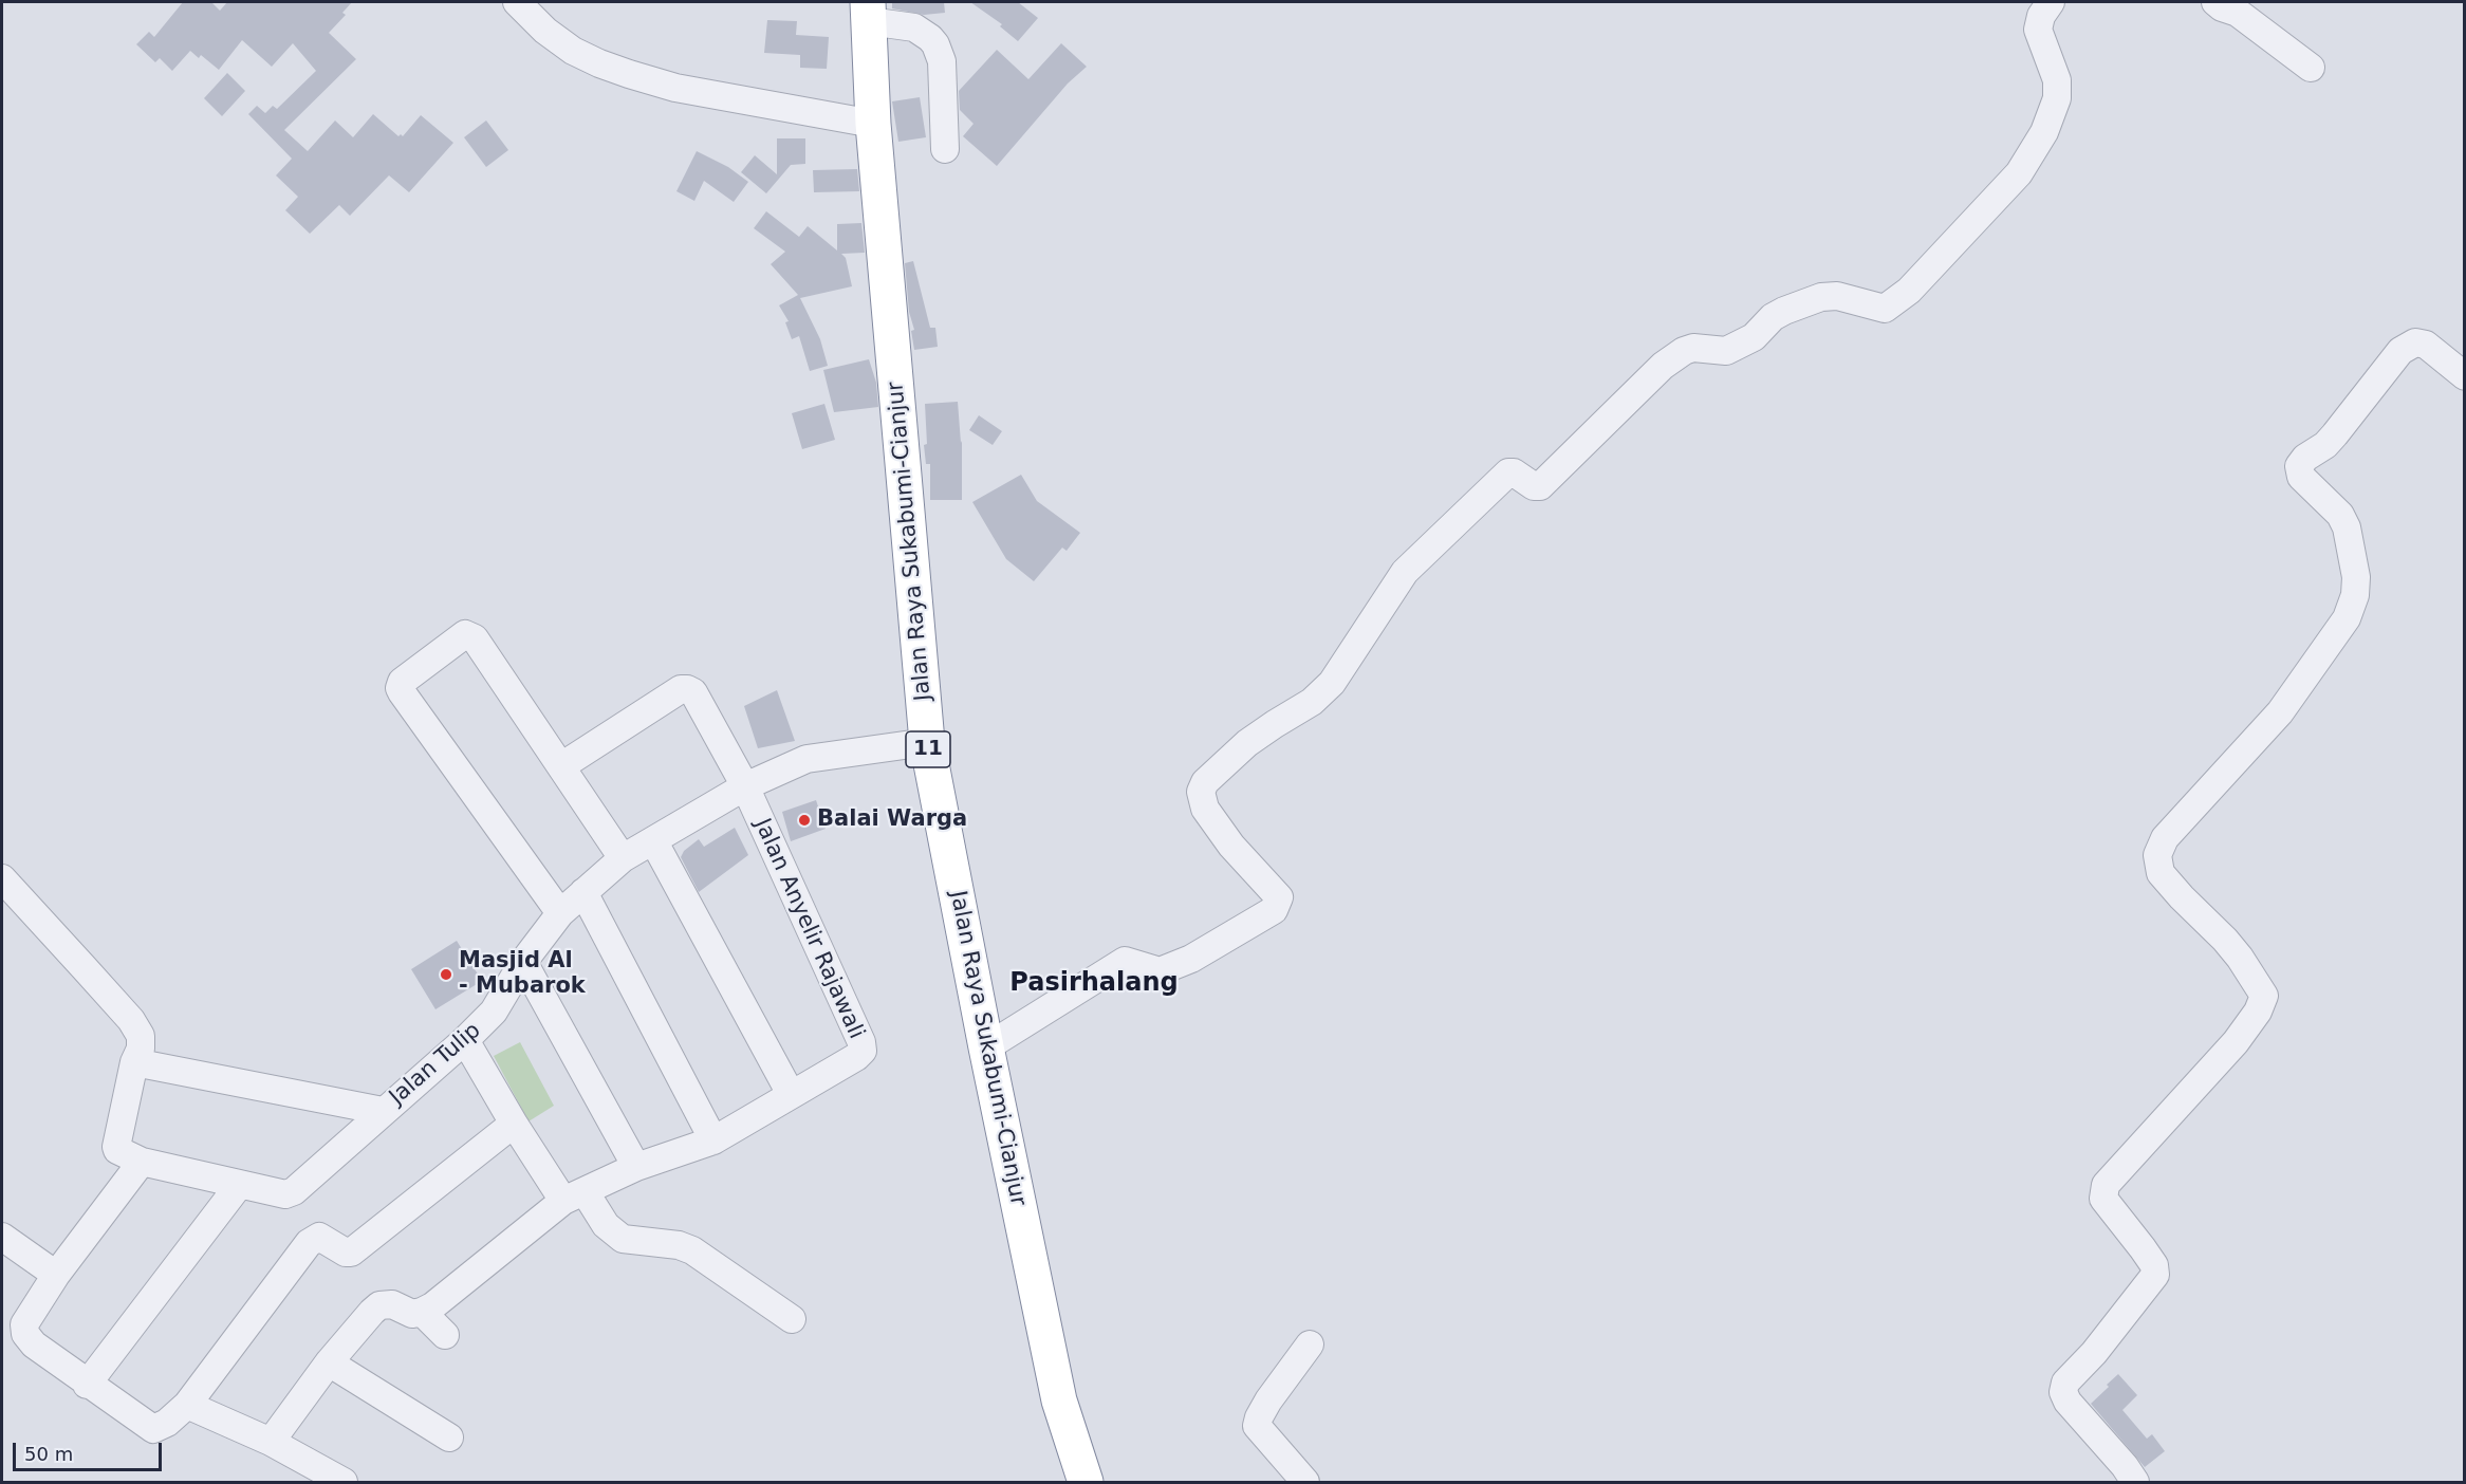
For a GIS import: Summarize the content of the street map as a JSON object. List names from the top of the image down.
{
  "streets": {
    "highway": ["Jalan Raya Sukabumi-Cianjur", "11"],
    "street": ["Jalan Anyelir Rajawali", "Jalan Tulip"]
  },
  "crossings": [
    ["Jalan Raya Sukabumi-Cianjur", "Jalan Tulip"],
    ["Jalan Anyelir Rajawali", "Jalan Tulip"]
  ],
  "districts": ["Pasirhalang"],
  "places": ["Balai Warga", "Masjid Al - Mubarok"],
  "scale_bar": "50 m"
}
